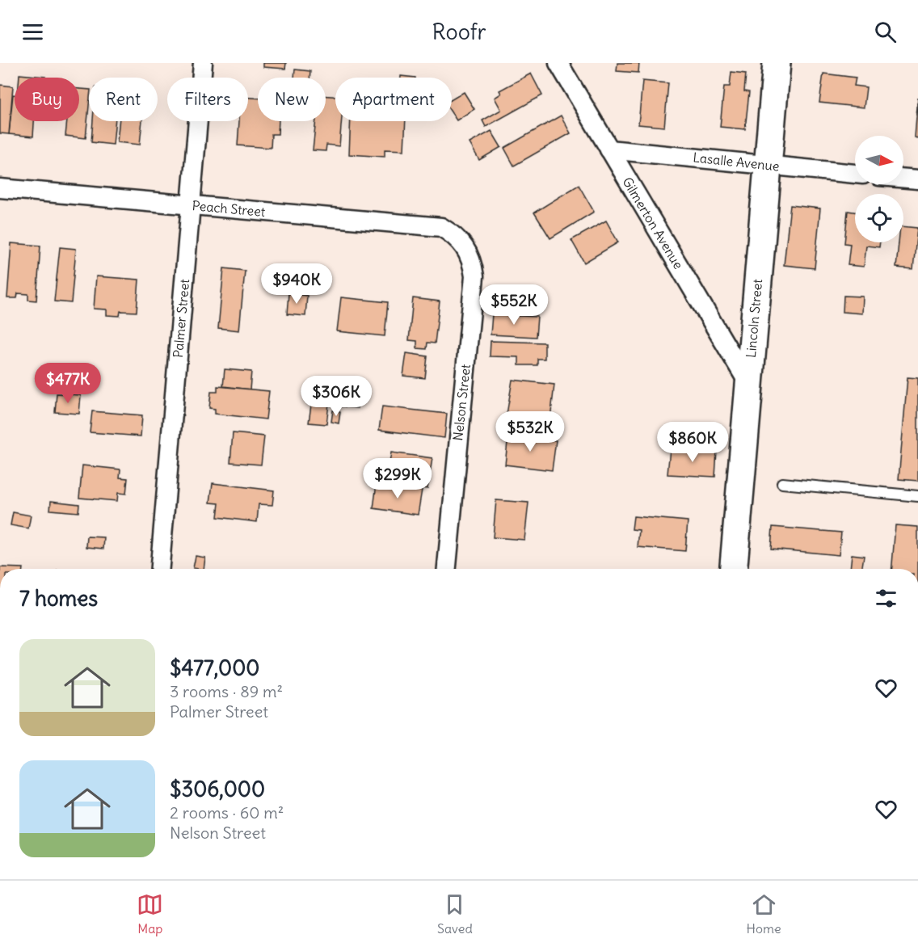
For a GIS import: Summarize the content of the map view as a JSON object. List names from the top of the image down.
{
  "streets": {
    "street": [
      "Lasalle Avenue",
      "Peach Street",
      "Gilmerton Avenue",
      "Palmer Street",
      "Lincoln Street",
      "Nelson Street"
    ]
  },
  "crossings": [
    ["Lasalle Avenue", "Gilmerton Avenue"],
    ["Lasalle Avenue", "Lincoln Street"],
    ["Peach Street", "Palmer Street"],
    ["Peach Street", "Nelson Street"],
    ["Gilmerton Avenue", "Lincoln Street"]
  ],
  "north": "right",
  "page": {
    "header": "Roofr",
    "chip": [
      "Buy",
      "Rent",
      "Filters",
      "New",
      "Apartment"
    ],
    "price": [
      "$940K",
      "$552K",
      "$477K",
      "$306K",
      "$532K",
      "$860K",
      "$299K"
    ],
    "heading": "7 homes",
    "list": [
      {
        "name": "$477,000",
        "note": "3 rooms · 89 m² · Palmer Street"
      },
      {
        "name": "$306,000",
        "note": "2 rooms · 60 m² · Nelson Street"
      }
    ],
    "tabs": ["Map", "Saved", "Home"]
  }
}
